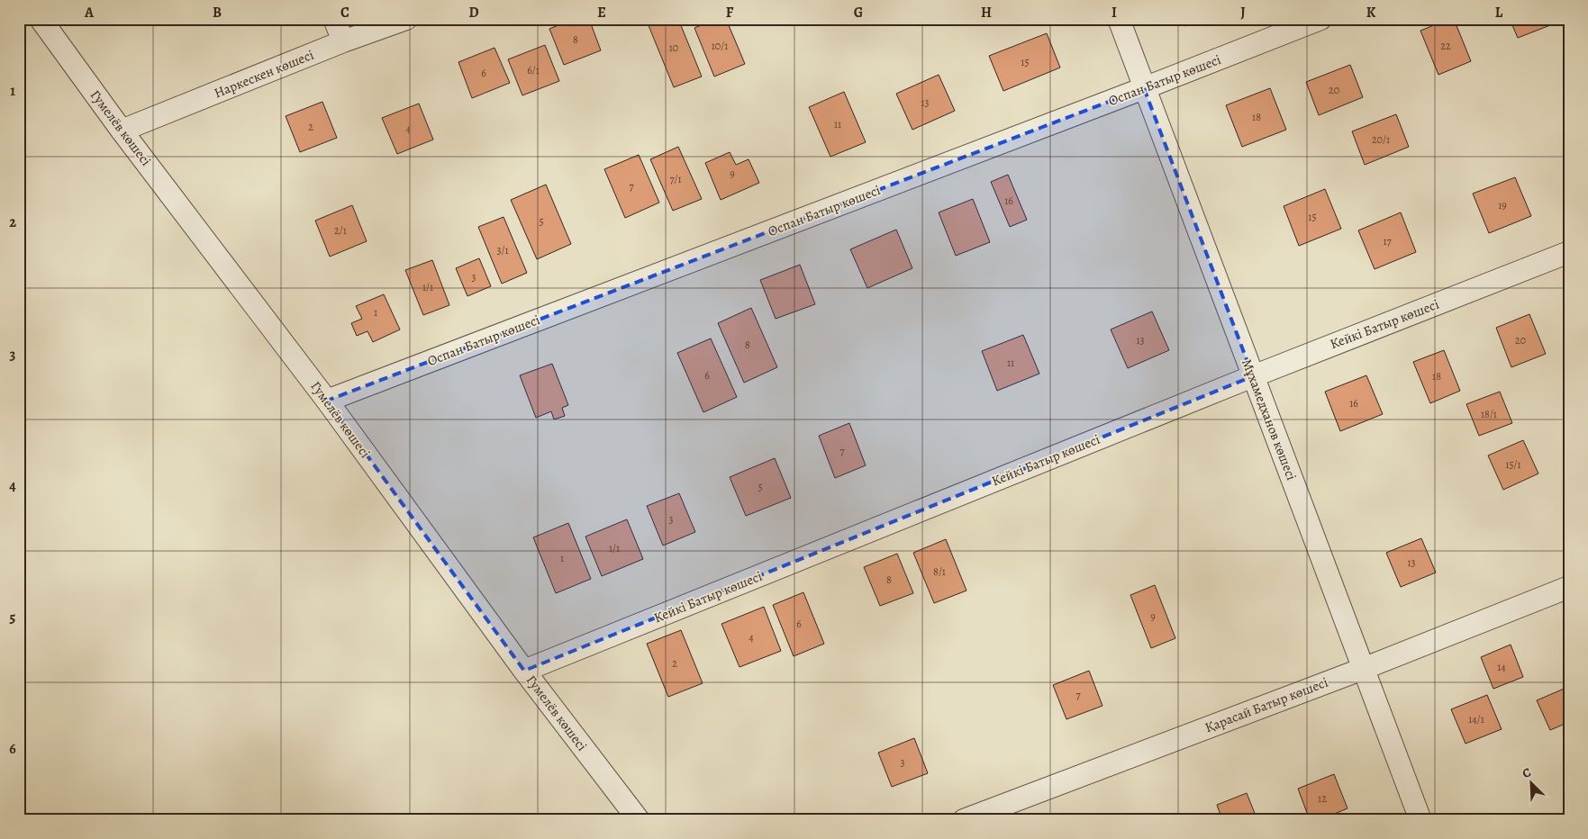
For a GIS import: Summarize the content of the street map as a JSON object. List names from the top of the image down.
{
  "streets": {
    "street": [
      "Наркескен көшесі",
      "Оспан Батыр көшесі",
      "Гумелёв көшесі",
      "Кейкі Батыр көшесі",
      "Мұхамедханов көшесі",
      "Қарасай Батыр көшесі"
    ]
  },
  "crossings": [
    ["Наркескен көшесі", "Гумелёв көшесі"],
    ["Оспан Батыр көшесі", "Гумелёв көшесі"],
    ["Оспан Батыр көшесі", "Мұхамедханов көшесі"],
    ["Гумелёв көшесі", "Кейкі Батыр көшесі"],
    ["Кейкі Батыр көшесі", "Мұхамедханов көшесі"],
    ["Мұхамедханов көшесі", "Қарасай Батыр көшесі"]
  ],
  "house_numbers": [
    "8",
    "10/1",
    "22",
    "10",
    "15",
    "6/1",
    "6",
    "20",
    "13",
    "18",
    "11",
    "2",
    "4",
    "20/1",
    "9",
    "7/1",
    "7",
    "16",
    "19",
    "15",
    "5",
    "2/1",
    "17",
    "3/1",
    "3",
    "1/1",
    "1",
    "13",
    "20",
    "8",
    "11",
    "6",
    "18",
    "16",
    "18/1",
    "7",
    "15/1",
    "5",
    "3",
    "1/1",
    "1",
    "13",
    "8/1",
    "8",
    "9",
    "6",
    "4",
    "2",
    "14",
    "7",
    "14/1",
    "3",
    "12"
  ],
  "north": "top left",
  "grid": {
    "columns": [
      "A",
      "B",
      "C",
      "D",
      "E",
      "F",
      "G",
      "H",
      "I",
      "J",
      "K",
      "L"
    ],
    "rows": [
      "1",
      "2",
      "3",
      "4",
      "5",
      "6"
    ]
  }
}
